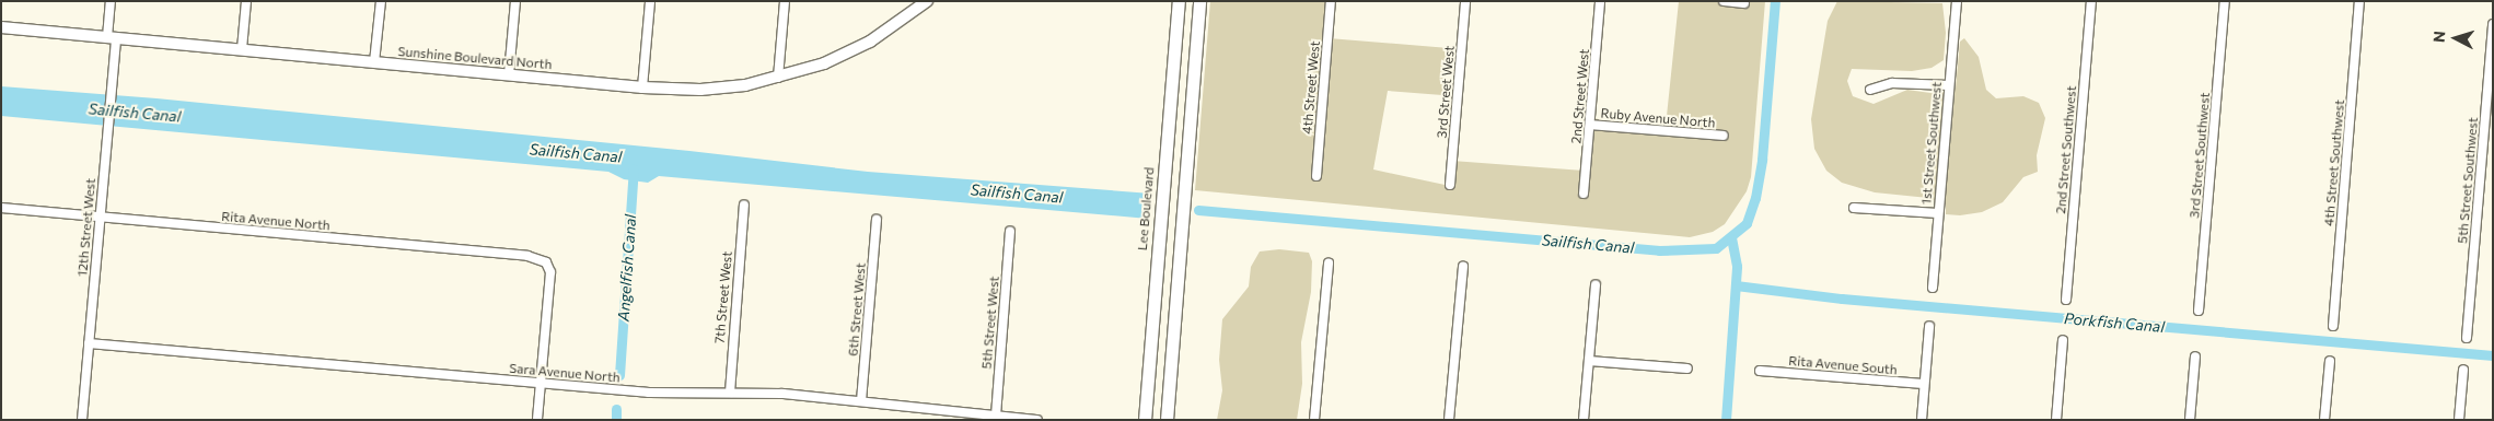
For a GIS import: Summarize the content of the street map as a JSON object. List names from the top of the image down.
{
  "streets": {
    "main road": ["Lee Boulevard"],
    "street": [
      "Sunshine Boulevard North",
      "4th Street West",
      "3rd Street West",
      "2nd Street West",
      "Ruby Avenue North",
      "1st Street Southwest",
      "2nd Street Southwest",
      "3rd Street Southwest",
      "4th Street Southwest",
      "5th Street Southwest",
      "Rita Avenue North",
      "12th Street West",
      "7th Street West",
      "6th Street West",
      "5th Street West",
      "Rita Avenue South",
      "Sara Avenue North"
    ]
  },
  "crossings": [
    ["Sunshine Boulevard North", "12th Street West"],
    ["2nd Street West", "Ruby Avenue North"],
    ["Rita Avenue North", "12th Street West"],
    ["Rita Avenue North", "Sara Avenue North"],
    ["12th Street West", "Sara Avenue North"],
    ["7th Street West", "Sara Avenue North"],
    ["6th Street West", "Sara Avenue North"],
    ["5th Street West", "Sara Avenue North"]
  ],
  "water": ["Sailfish Canal", "Angelfish Canal", "Porkfish Canal"],
  "north": "left"
}
